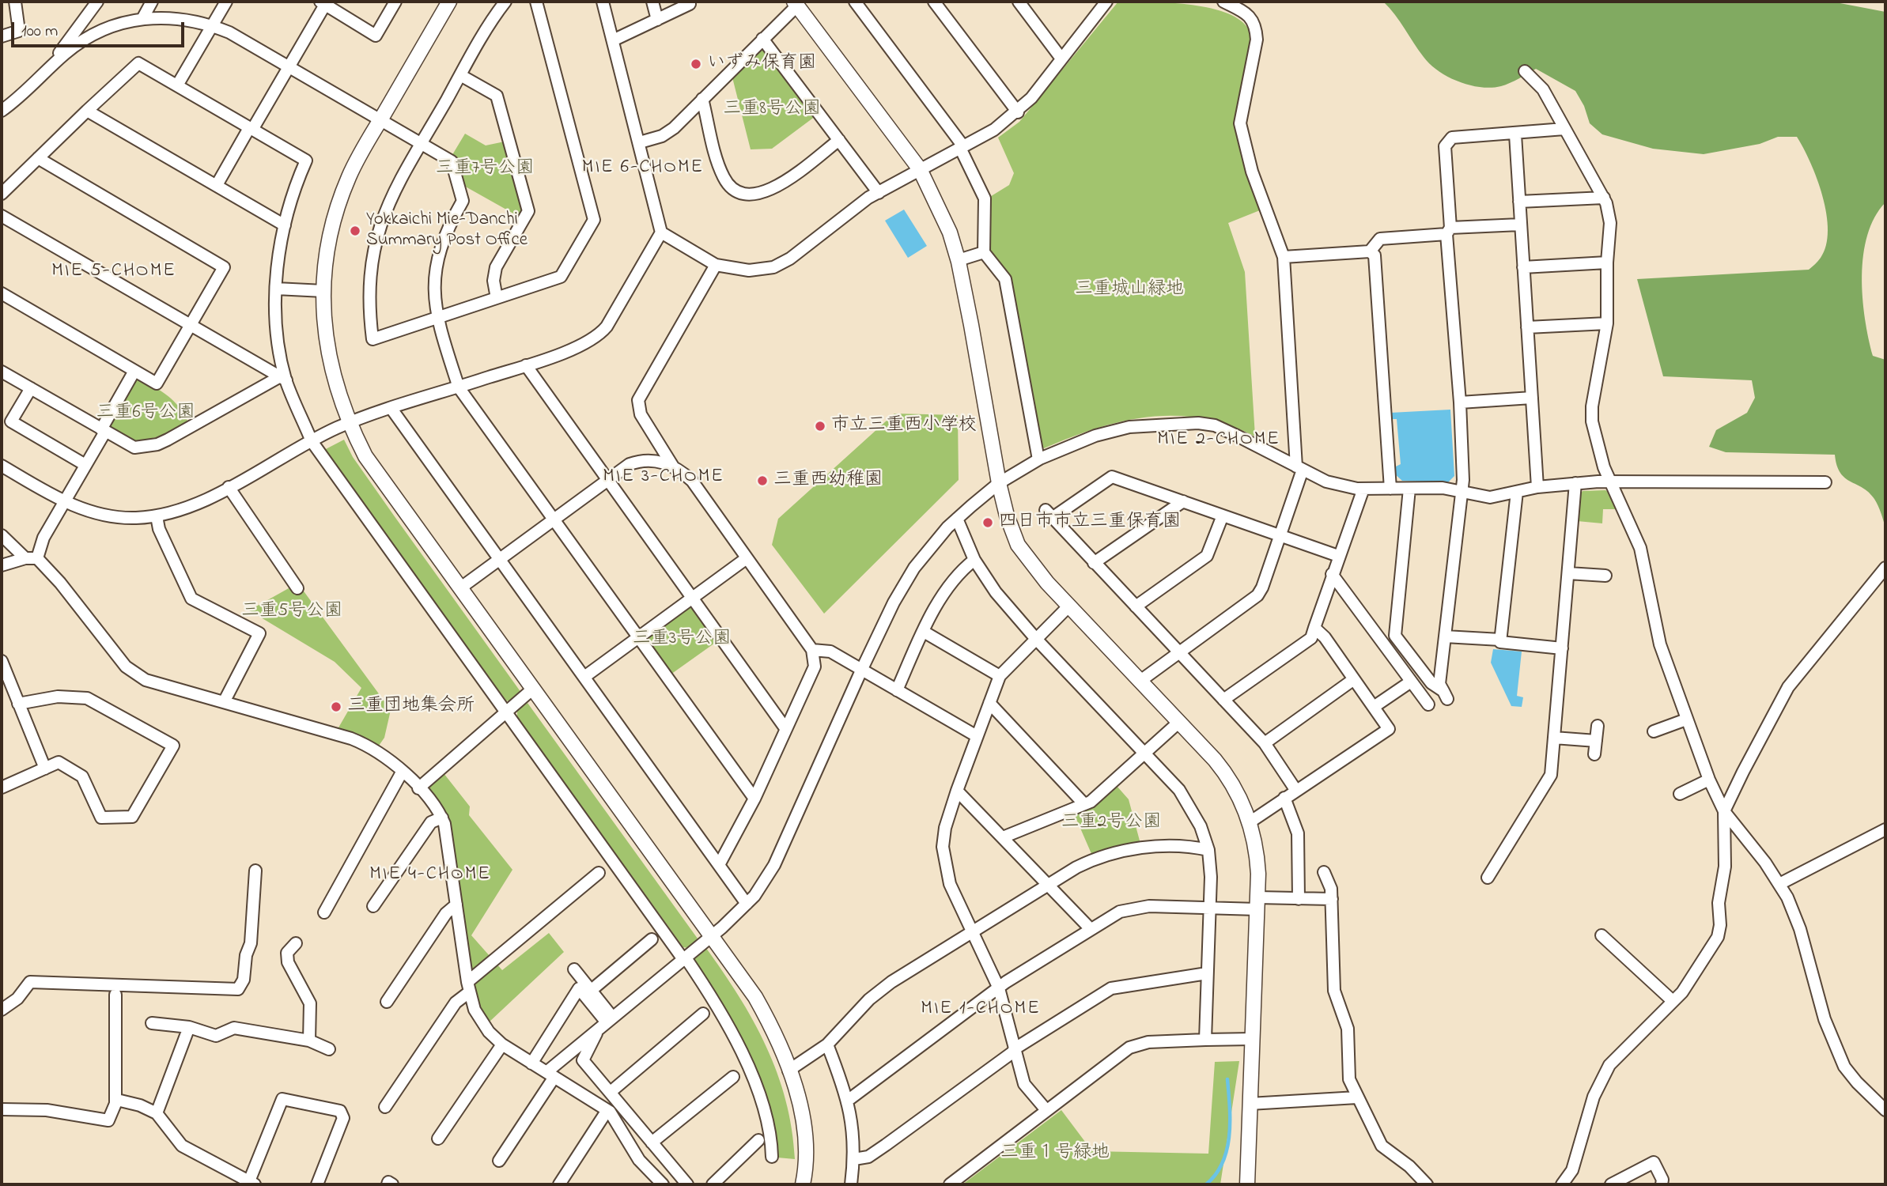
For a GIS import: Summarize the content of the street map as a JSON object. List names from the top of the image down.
{
  "districts": [
    "MIE 6-CHOME",
    "MIE 5-CHOME",
    "MIE 2-CHOME",
    "MIE 3-CHOME",
    "MIE 4-CHOME",
    "MIE 1-CHOME"
  ],
  "parks": [
    "三重8号公園",
    "三重7号公園",
    "三重城山緑地",
    "三重6号公園",
    "三重5号公園",
    "三重3号公園",
    "三重2号公園",
    "三重１号緑地"
  ],
  "places": [
    "いずみ保育園",
    "Yokkaichi Mie-Danchi Summary Post Office",
    "市立三重西小学校",
    "三重西幼稚園",
    "四日市市立三重保育園",
    "三重団地集会所"
  ],
  "scale_bar": "100 m"
}
